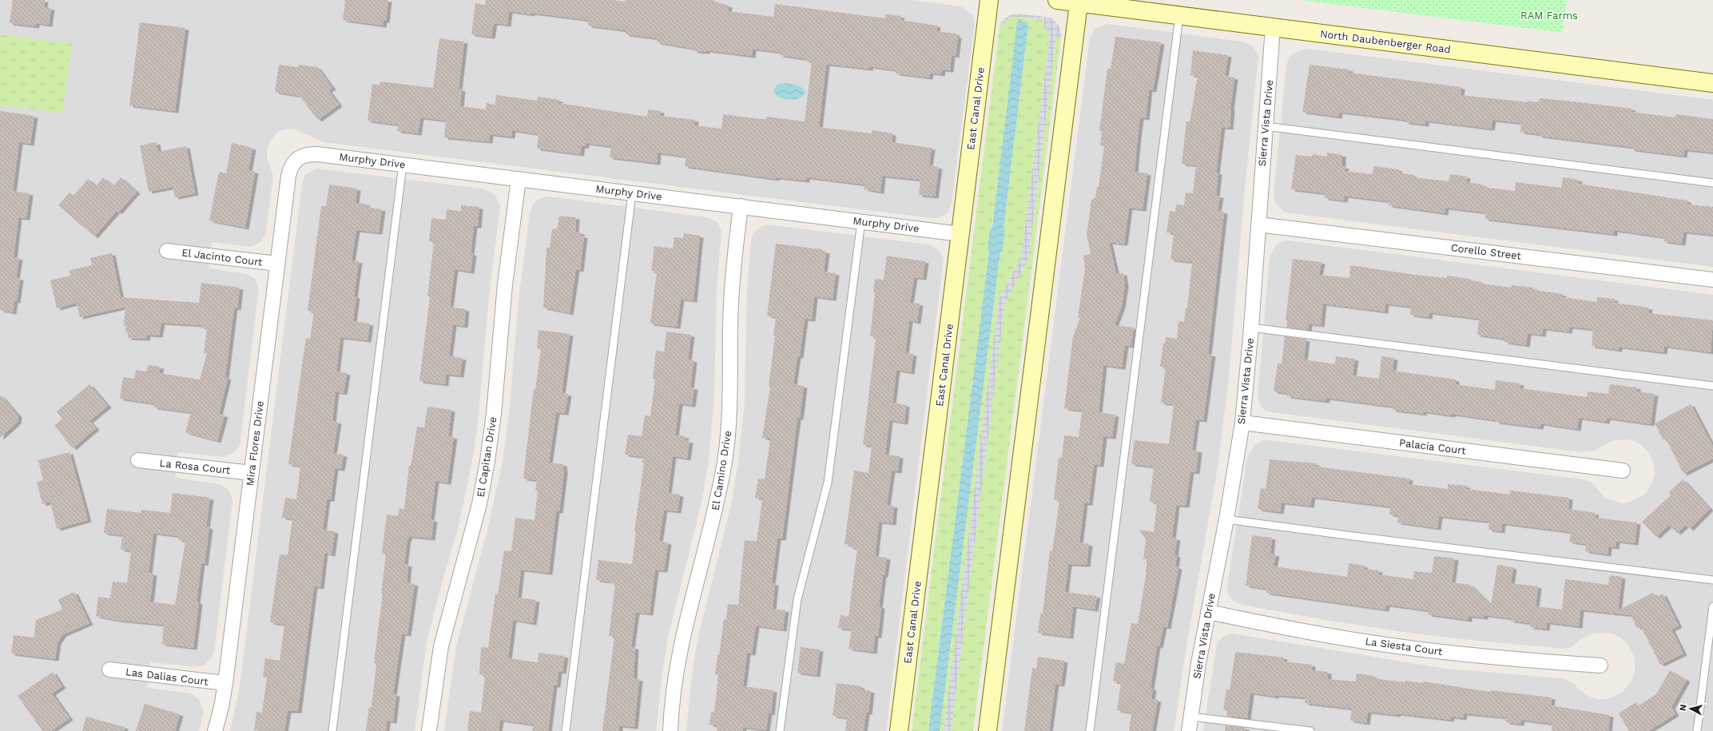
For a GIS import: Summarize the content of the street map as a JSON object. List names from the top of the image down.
{
  "streets": {
    "main road": ["North Daubenberger Road", "East Canal Drive"],
    "street": [
      "Sierra Vista Drive",
      "Murphy Drive",
      "Corello Street",
      "El Jacinto Court",
      "Mira Flores Drive",
      "Palacia Court",
      "El Capitan Drive",
      "La Rosa Court",
      "El Camino Drive",
      "La Siesta Court",
      "Las Dalias Court"
    ]
  },
  "crossings": [
    ["North Daubenberger Road", "Sierra Vista Drive"],
    ["East Canal Drive", "Murphy Drive"],
    ["Sierra Vista Drive", "Corello Street"],
    ["Sierra Vista Drive", "Palacia Court"],
    ["Sierra Vista Drive", "La Siesta Court"],
    ["Murphy Drive", "Mira Flores Drive"],
    ["Murphy Drive", "El Capitan Drive"],
    ["Murphy Drive", "El Camino Drive"],
    ["El Jacinto Court", "Mira Flores Drive"],
    ["Mira Flores Drive", "La Rosa Court"],
    ["Mira Flores Drive", "Las Dalias Court"]
  ],
  "parks": ["RAM Farms"],
  "north": "left"
}
